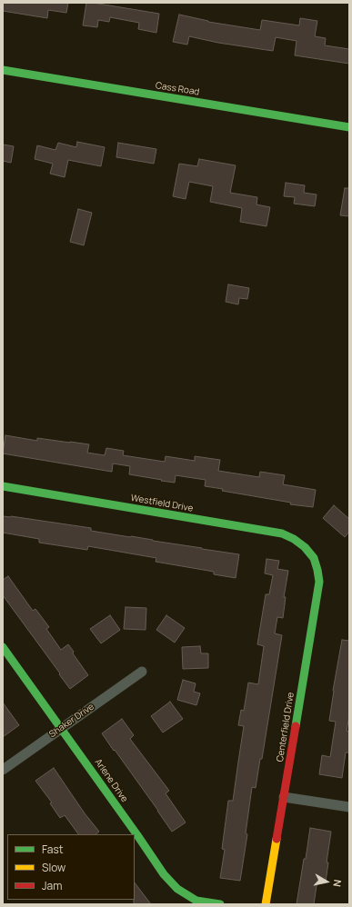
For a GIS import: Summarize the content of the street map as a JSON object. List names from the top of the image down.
{
  "streets": {
    "street": [
      "Cass Road",
      "Westfield Drive",
      "Shaker Drive",
      "Centerfield Drive",
      "Arlene Drive"
    ]
  },
  "crossings": [
    ["Westfield Drive", "Centerfield Drive"],
    ["Shaker Drive", "Arlene Drive"]
  ],
  "legend": ["Fast", "Slow", "Jam"],
  "north": "right"
}
